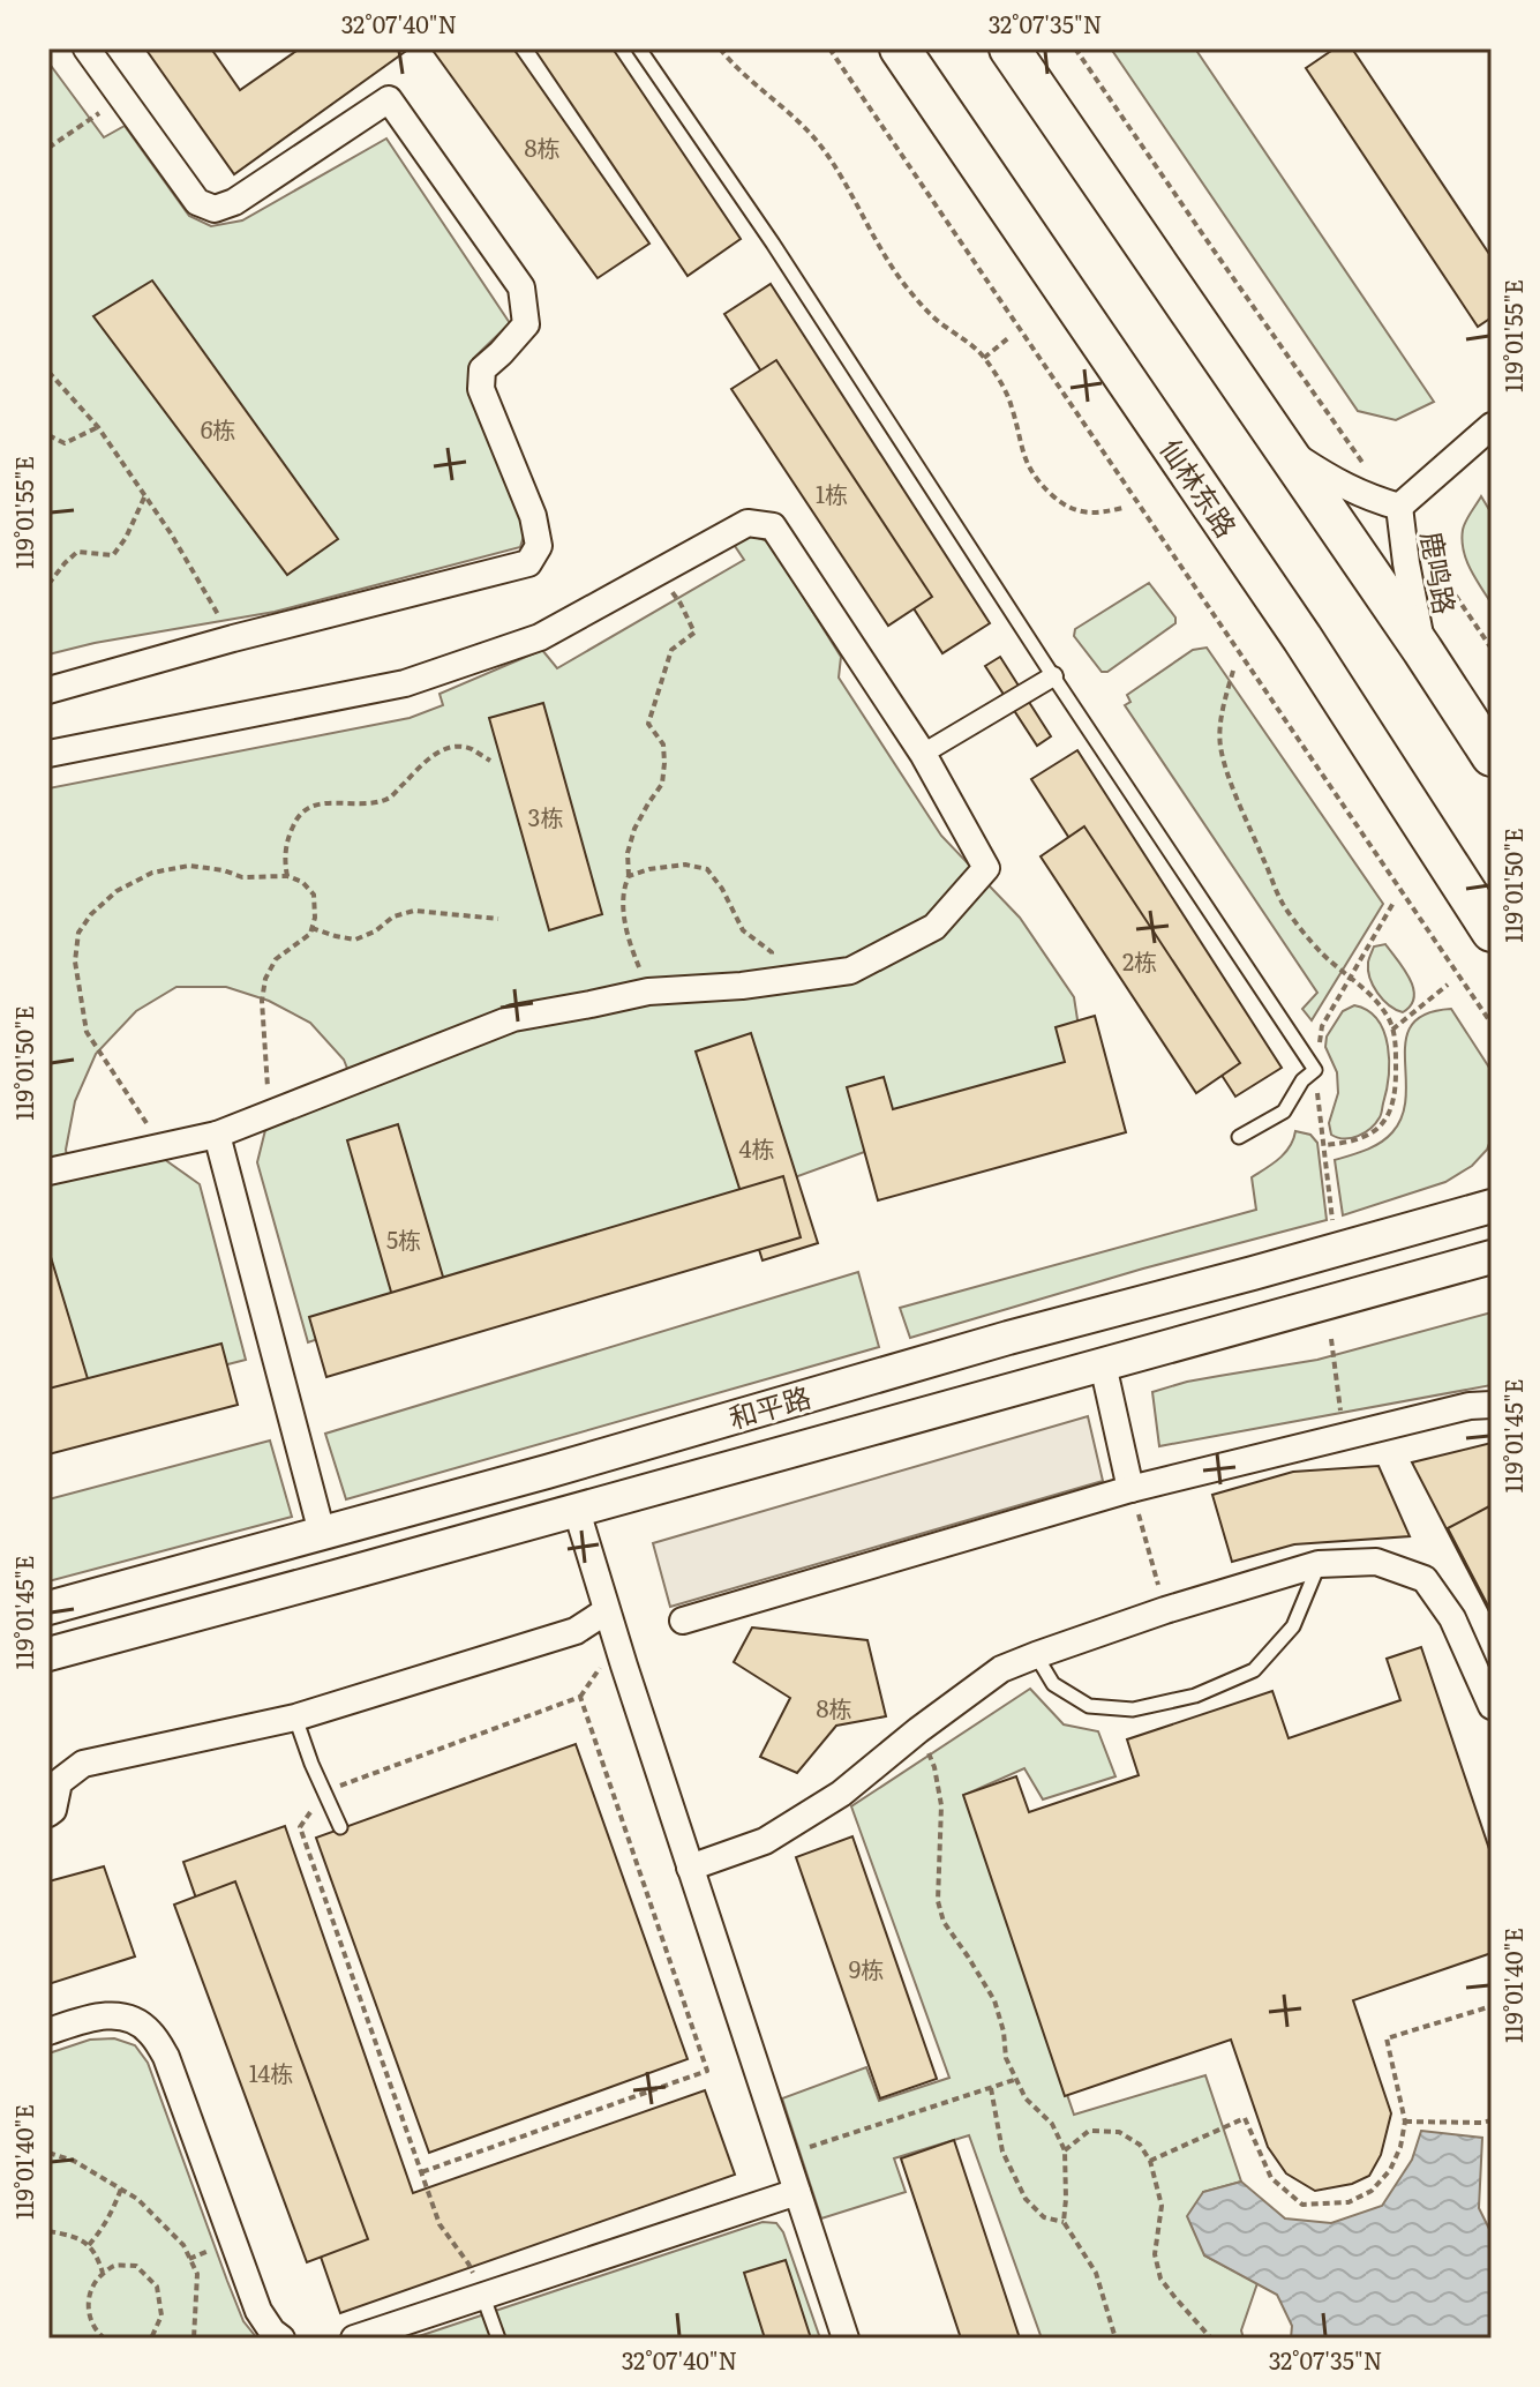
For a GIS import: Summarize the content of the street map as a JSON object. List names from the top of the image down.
{
  "streets": {
    "main road": ["仙林东路"],
    "street": ["鹿鸣路", "和平路"]
  },
  "house_numbers": [
    "8栋",
    "6栋",
    "1栋",
    "3栋",
    "2栋",
    "4栋",
    "5栋",
    "8栋",
    "9栋",
    "14栋"
  ],
  "coordinates": [
    "32°07'40\"N",
    "32°07'35\"N",
    "119°01'55\"E",
    "119°01'50\"E",
    "119°01'45\"E",
    "119°01'40\"E"
  ]
}
